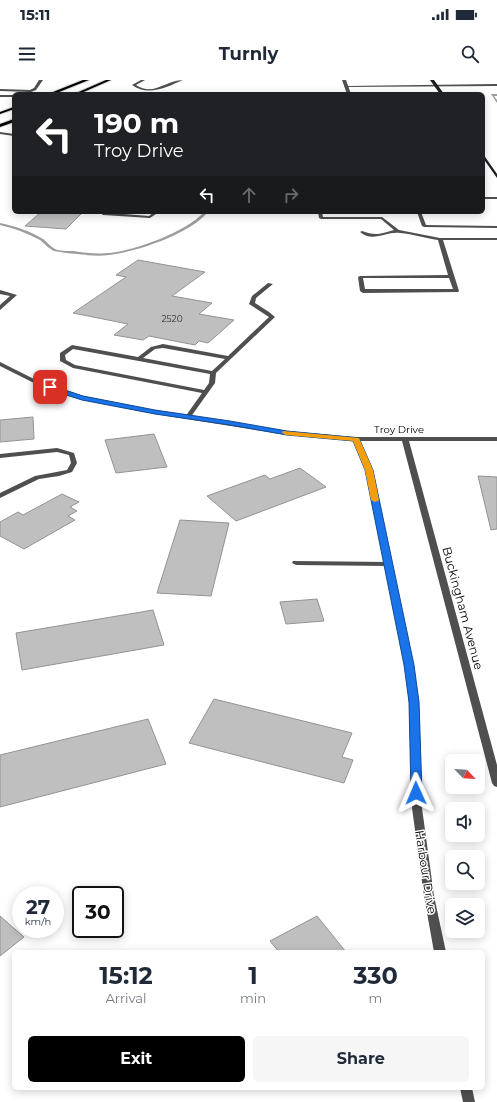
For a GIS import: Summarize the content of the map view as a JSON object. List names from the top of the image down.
{
  "streets": {
    "street": ["Troy Drive", "Buckingham Avenue", "Harbour Drive"]
  },
  "crossings": [
    ["Troy Drive", "Buckingham Avenue"],
    ["Troy Drive", "Harbour Drive"]
  ],
  "house_numbers": ["2520"],
  "north": "bottom right",
  "page": {
    "status": "15:11",
    "header": "Turnly",
    "turn": ["190 m", "Troy Drive"],
    "speed": "27 km/h",
    "limit": "30",
    "eta": [
      "15:12",
      "Arrival",
      "1",
      "min",
      "330",
      "m"
    ],
    "buttons": ["Exit", "Share"]
  }
}
